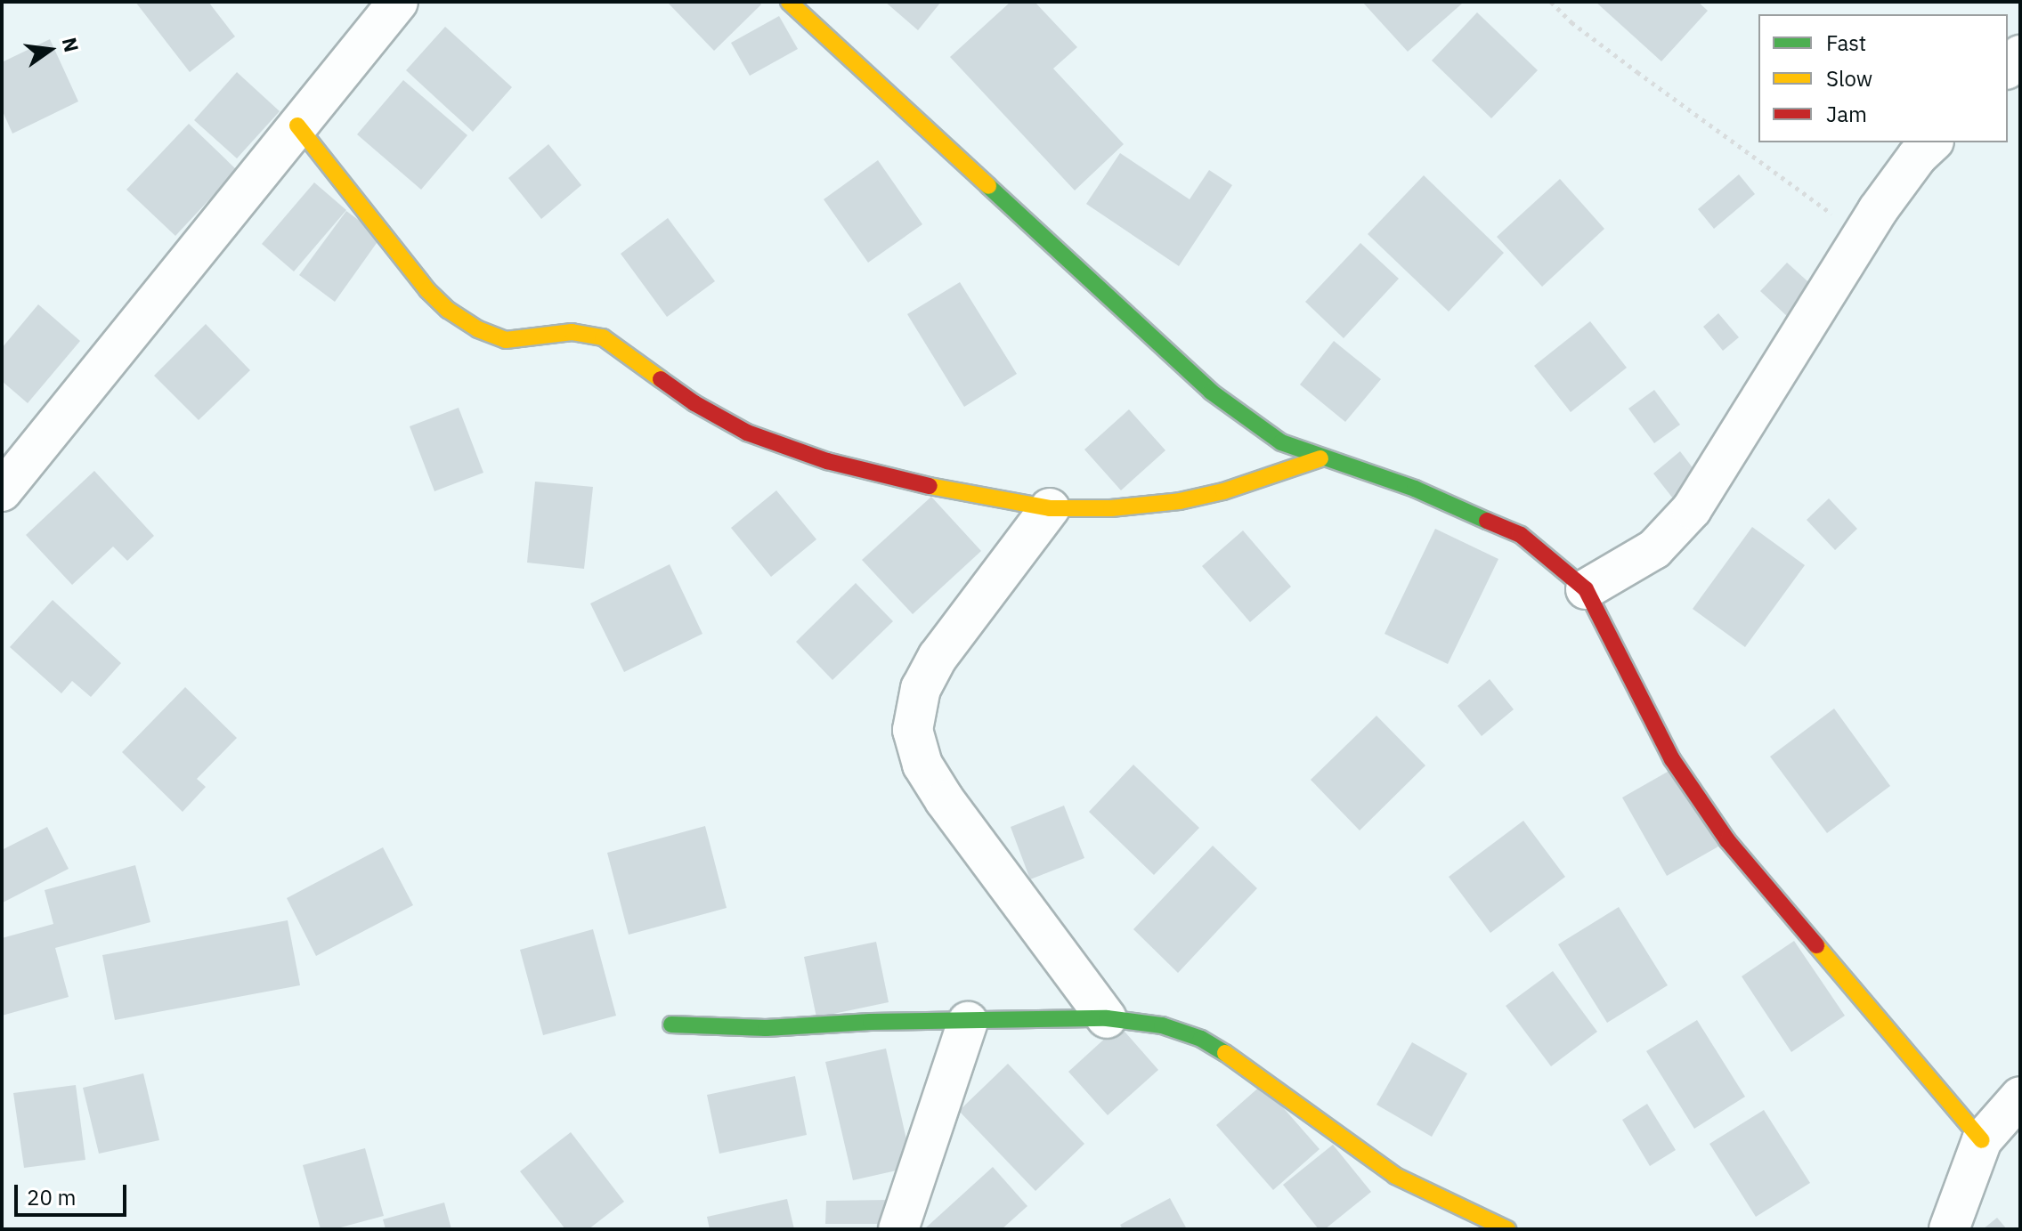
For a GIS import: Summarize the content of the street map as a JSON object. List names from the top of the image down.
{
  "legend": ["Fast", "Slow", "Jam"],
  "scale_bar": "20 m",
  "north": "right"
}
